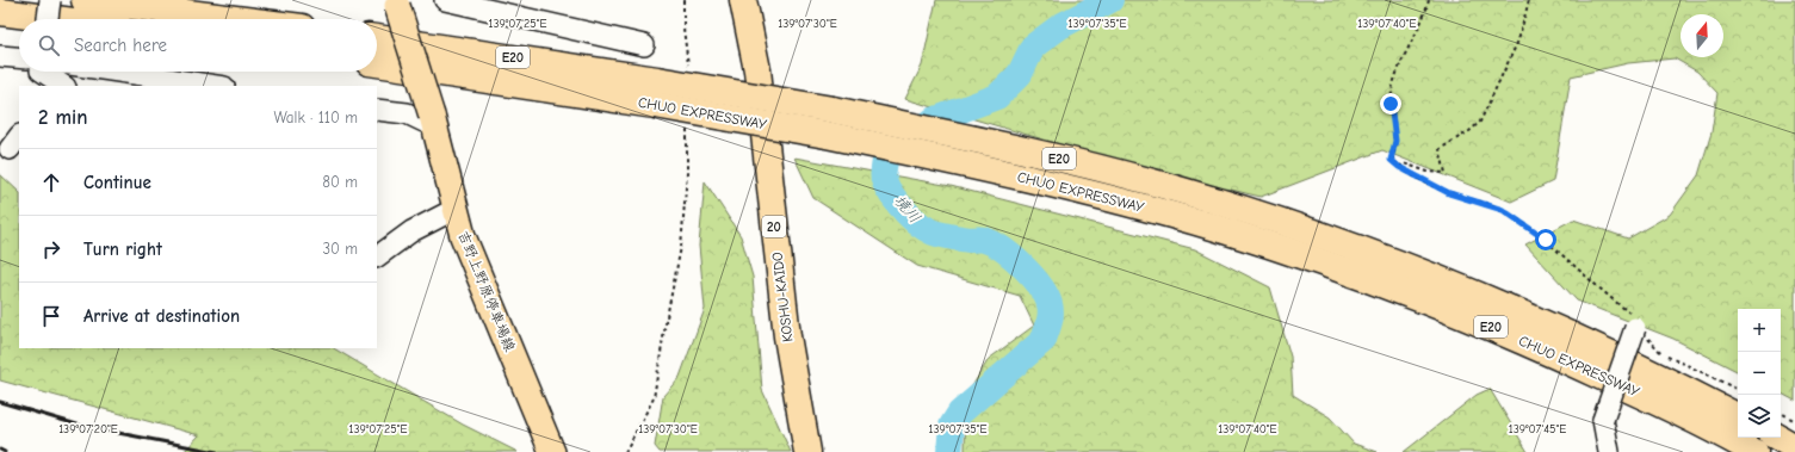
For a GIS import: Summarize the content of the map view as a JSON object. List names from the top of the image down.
{
  "streets": {
    "highway": [
      "E20",
      "CHUO EXPRESSWAY",
      "20",
      "KOSHU-KAIDO"
    ],
    "main road": ["吉野上野原停車場線"]
  },
  "water": ["境川"],
  "north": "top",
  "page": {
    "search": "Search here",
    "heading": ["2 min", "Walk · 110 m"],
    "list": [
      ["Continue", "80 m"],
      ["Turn right", "30 m"],
      "Arrive at destination"
    ],
    "map_buttons": ["+", "−"]
  },
  "coordinates": [
    "139°07'25\"E",
    "139°07'30\"E",
    "139°07'35\"E",
    "139°07'40\"E",
    "139°07'20\"E",
    "139°07'45\"E"
  ]
}
